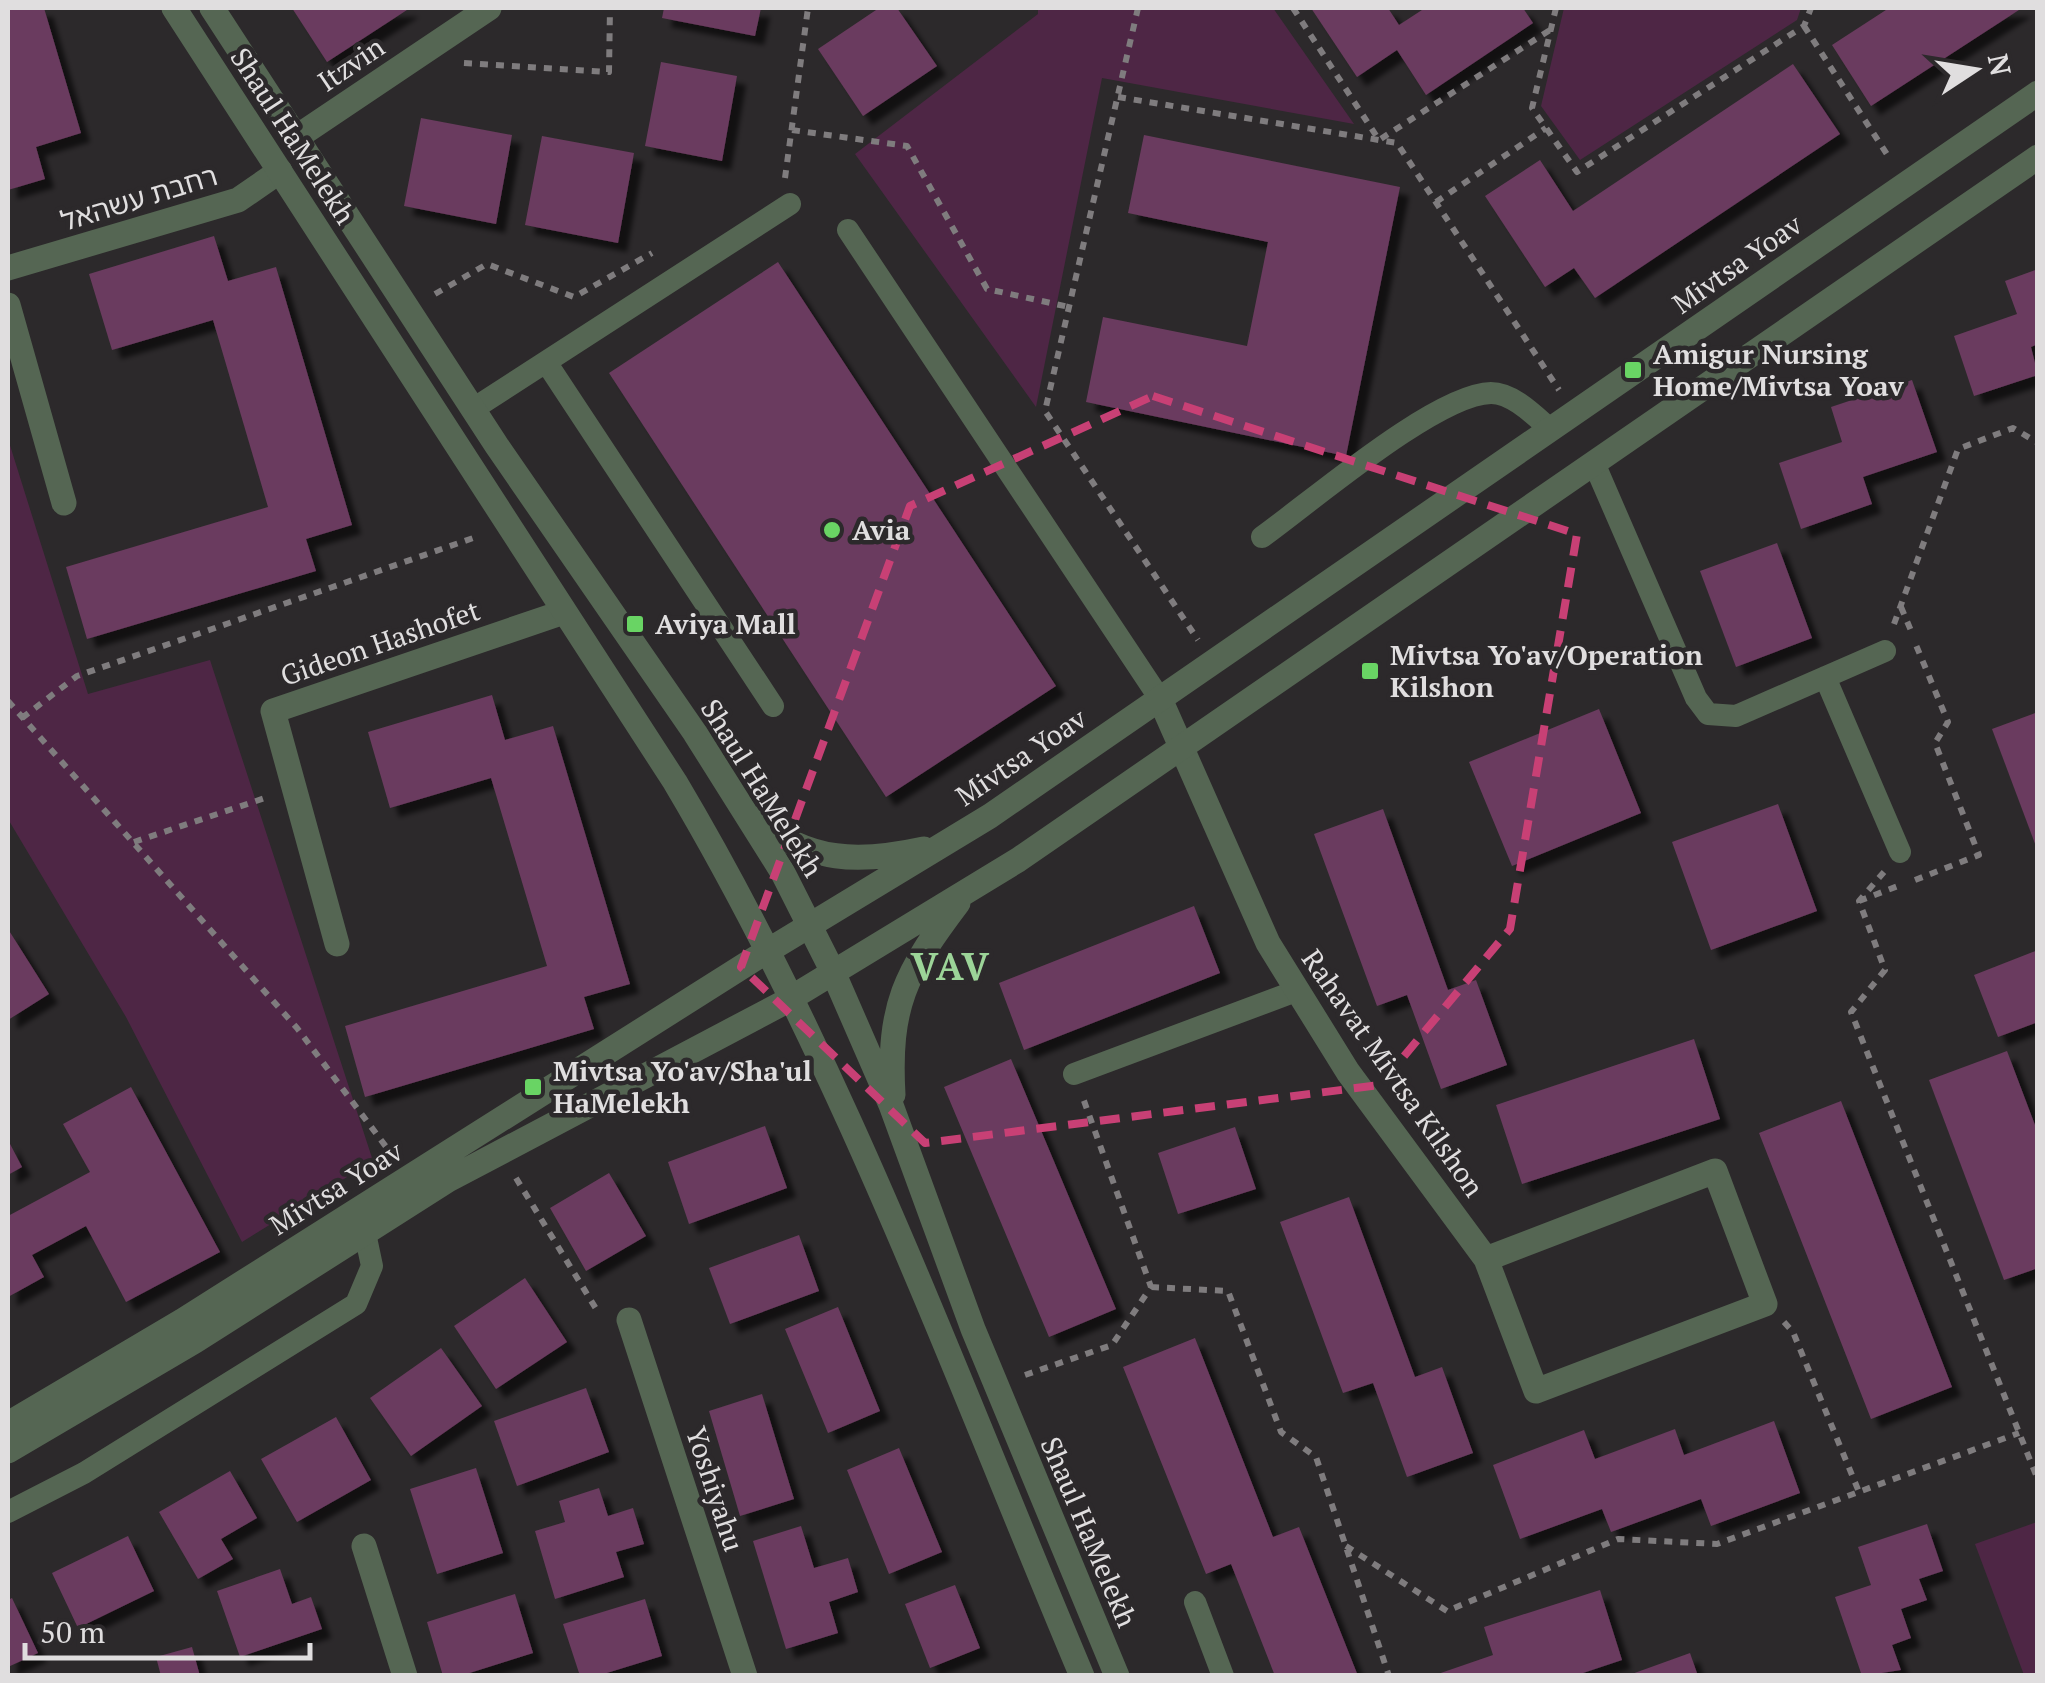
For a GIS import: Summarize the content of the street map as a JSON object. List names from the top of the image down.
{
  "streets": {
    "street": [
      "Itzvin",
      "Shaul HaMelekh",
      "רחבת עשהאל",
      "Mivtsa Yoav",
      "Gideon Hashofet",
      "Rahavat Mivtsa Kilshon",
      "Yoshiyahu"
    ]
  },
  "crossings": [
    ["Itzvin", "Shaul HaMelekh"],
    ["Shaul HaMelekh", "רחבת עשהאל"],
    ["Shaul HaMelekh", "Mivtsa Yoav"],
    ["Shaul HaMelekh", "Gideon Hashofet"],
    ["Mivtsa Yoav", "Rahavat Mivtsa Kilshon"]
  ],
  "districts": ["VAV"],
  "places": {
    "transit": [
      "Amigur Nursing Home/Mivtsa Yoav",
      "Aviya Mall",
      "Mivtsa Yo'av/Operation Kilshon",
      "Mivtsa Yo'av/Sha'ul HaMelekh"
    ],
    "other": ["Avia"]
  },
  "scale_bar": "50 m",
  "north": "right"
}
